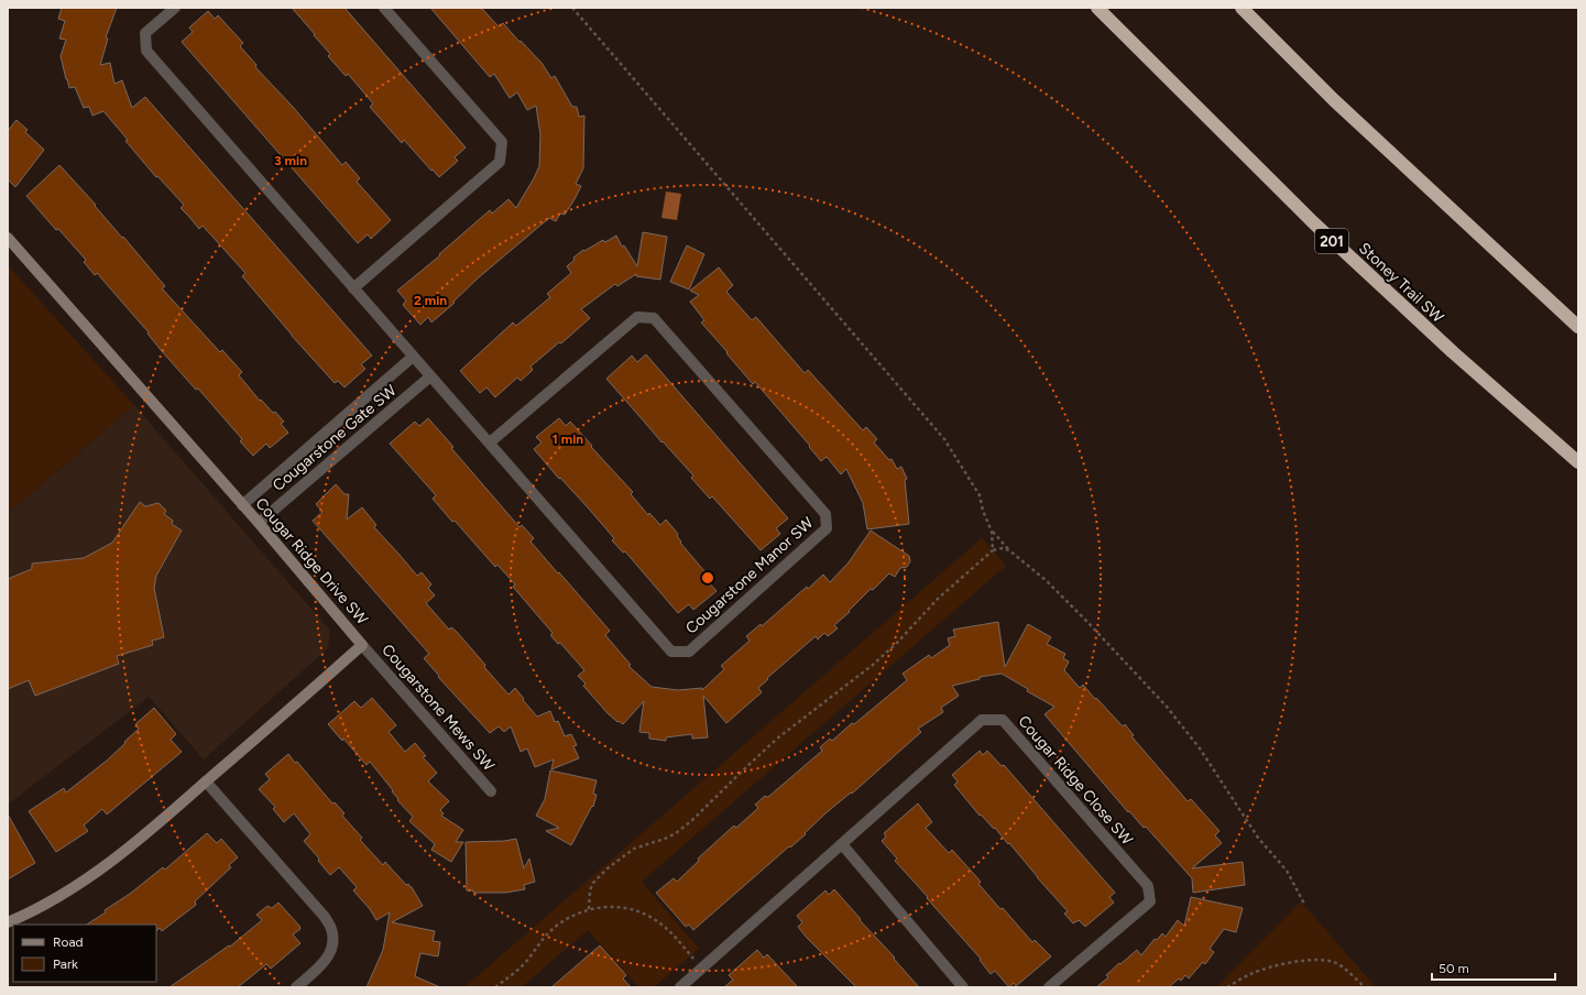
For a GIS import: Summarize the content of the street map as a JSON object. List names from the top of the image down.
{
  "streets": {
    "highway": ["201", "Stoney Trail SW"],
    "street": [
      "Cougarstone Gate SW",
      "Cougar Ridge Drive SW",
      "Cougarstone Manor SW",
      "Cougarstone Mews SW",
      "Cougar Ridge Close SW"
    ]
  },
  "crossings": [
    ["Cougarstone Gate SW", "Cougar Ridge Drive SW"],
    ["Cougarstone Gate SW", "Cougarstone Manor SW"],
    ["Cougar Ridge Drive SW", "Cougarstone Mews SW"]
  ],
  "legend": ["Road", "Park"],
  "scale_bar": "50 m",
  "rings": ["3 min", "2 min", "1 min"]
}
